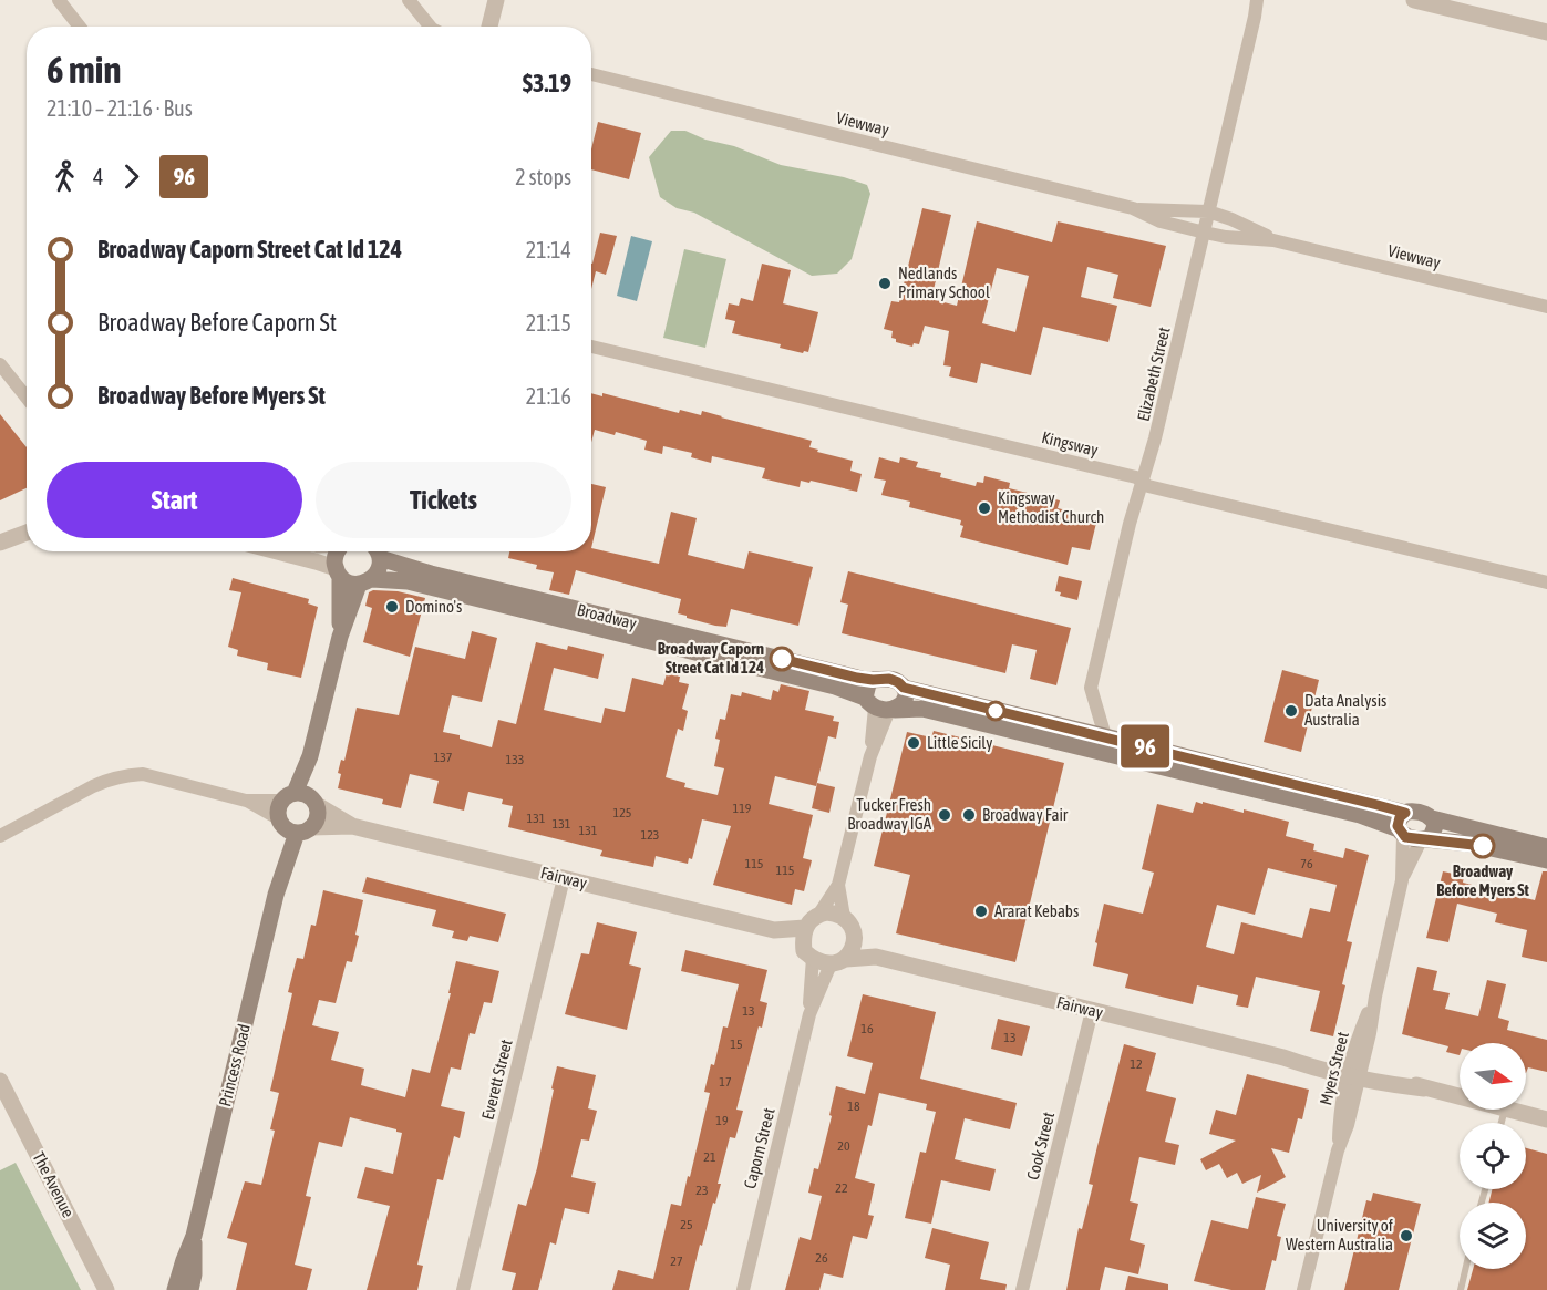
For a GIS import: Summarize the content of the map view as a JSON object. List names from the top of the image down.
{
  "streets": {
    "main road": ["Broadway", "Princess Road"],
    "street": [
      "Viewway",
      "Elizabeth Street",
      "Kingsway",
      "Fairway",
      "Myers Street",
      "Everett Street",
      "Cook Street",
      "Caporn Street",
      "The Avenue"
    ]
  },
  "crossings": [
    ["Viewway", "Elizabeth Street"],
    ["Elizabeth Street", "Kingsway"],
    ["Broadway", "Myers Street"],
    ["Fairway", "Princess Road"],
    ["Fairway", "Myers Street"],
    ["Fairway", "Everett Street"],
    ["Fairway", "Cook Street"],
    ["Fairway", "Caporn Street"]
  ],
  "places": [
    "Nedlands Primary School",
    "Kingsway Methodist Church",
    "Domino's",
    "Broadway Caporn Street Cat Id 124",
    "Data Analysis Australia",
    "Little Sicily",
    "Tucker Fresh Broadway IGA",
    "Broadway Fair",
    "Broadway Before Myers St",
    "Ararat Kebabs",
    "University of Western Australia"
  ],
  "lines": ["bus line 96"],
  "house_numbers": [
    "137",
    "133",
    "119",
    "125",
    "131",
    "131",
    "131",
    "123",
    "115",
    "76",
    "115",
    "13",
    "16",
    "13",
    "15",
    "12",
    "17",
    "18",
    "19",
    "20",
    "21",
    "22",
    "23",
    "25",
    "26",
    "27"
  ],
  "north": "right",
  "page": {
    "on_map": "96",
    "heading": ["6 min", "21:10 – 21:16 · Bus", "$3.19"],
    "legs": ["4", "96", "2 stops"],
    "list": [
      {
        "name": "Broadway Caporn Street Cat Id 124",
        "value": "21:14"
      },
      {
        "name": "Broadway Before Caporn St",
        "value": "21:15"
      },
      {
        "name": "Broadway Before Myers St",
        "value": "21:16"
      }
    ],
    "buttons": ["Start", "Tickets"]
  }
}
